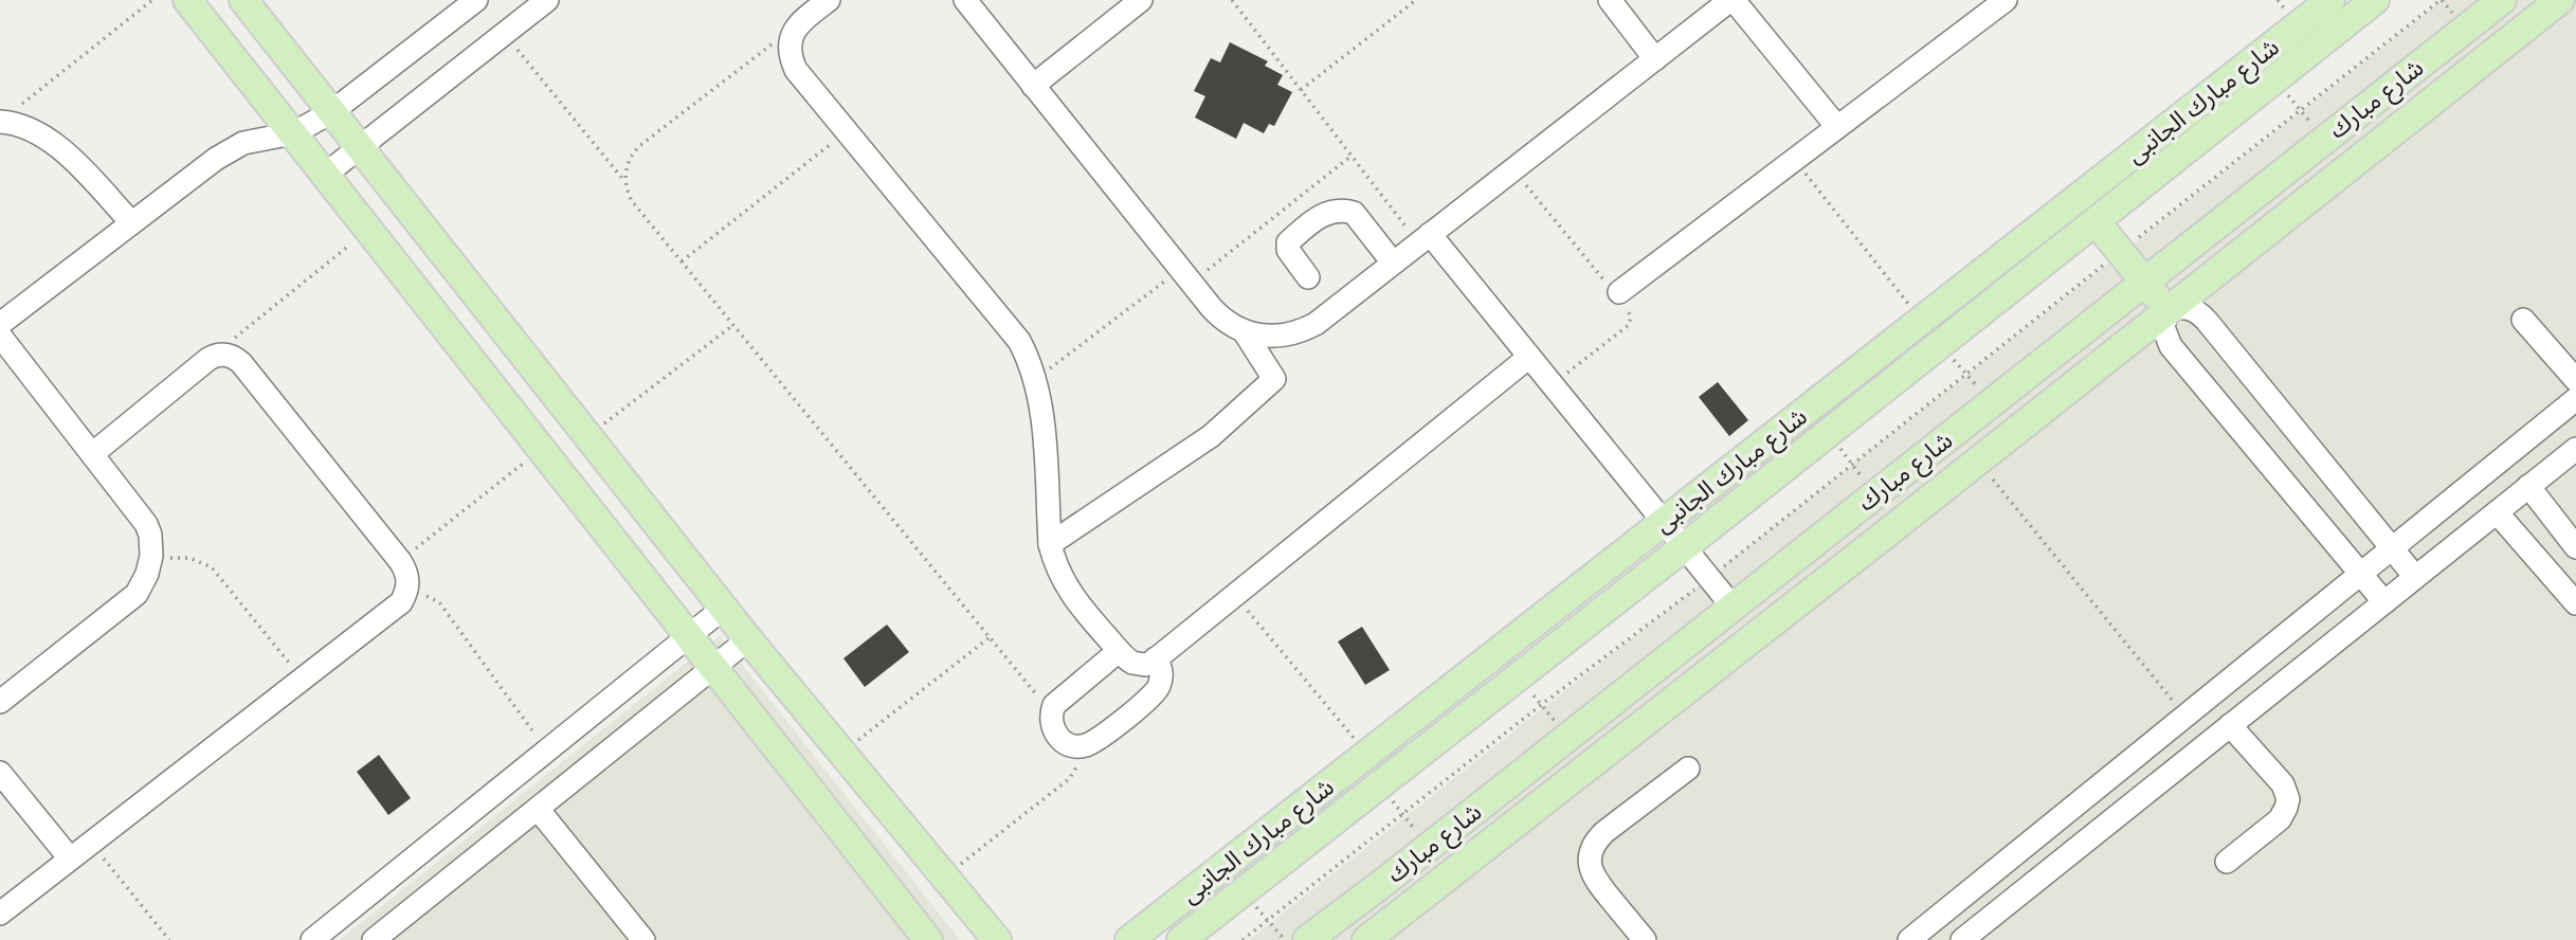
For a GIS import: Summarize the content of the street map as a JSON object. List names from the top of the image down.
{
  "streets": {
    "main road": ["شارع مبارك", "شارع مبارك الجانبى"]
  }
}
